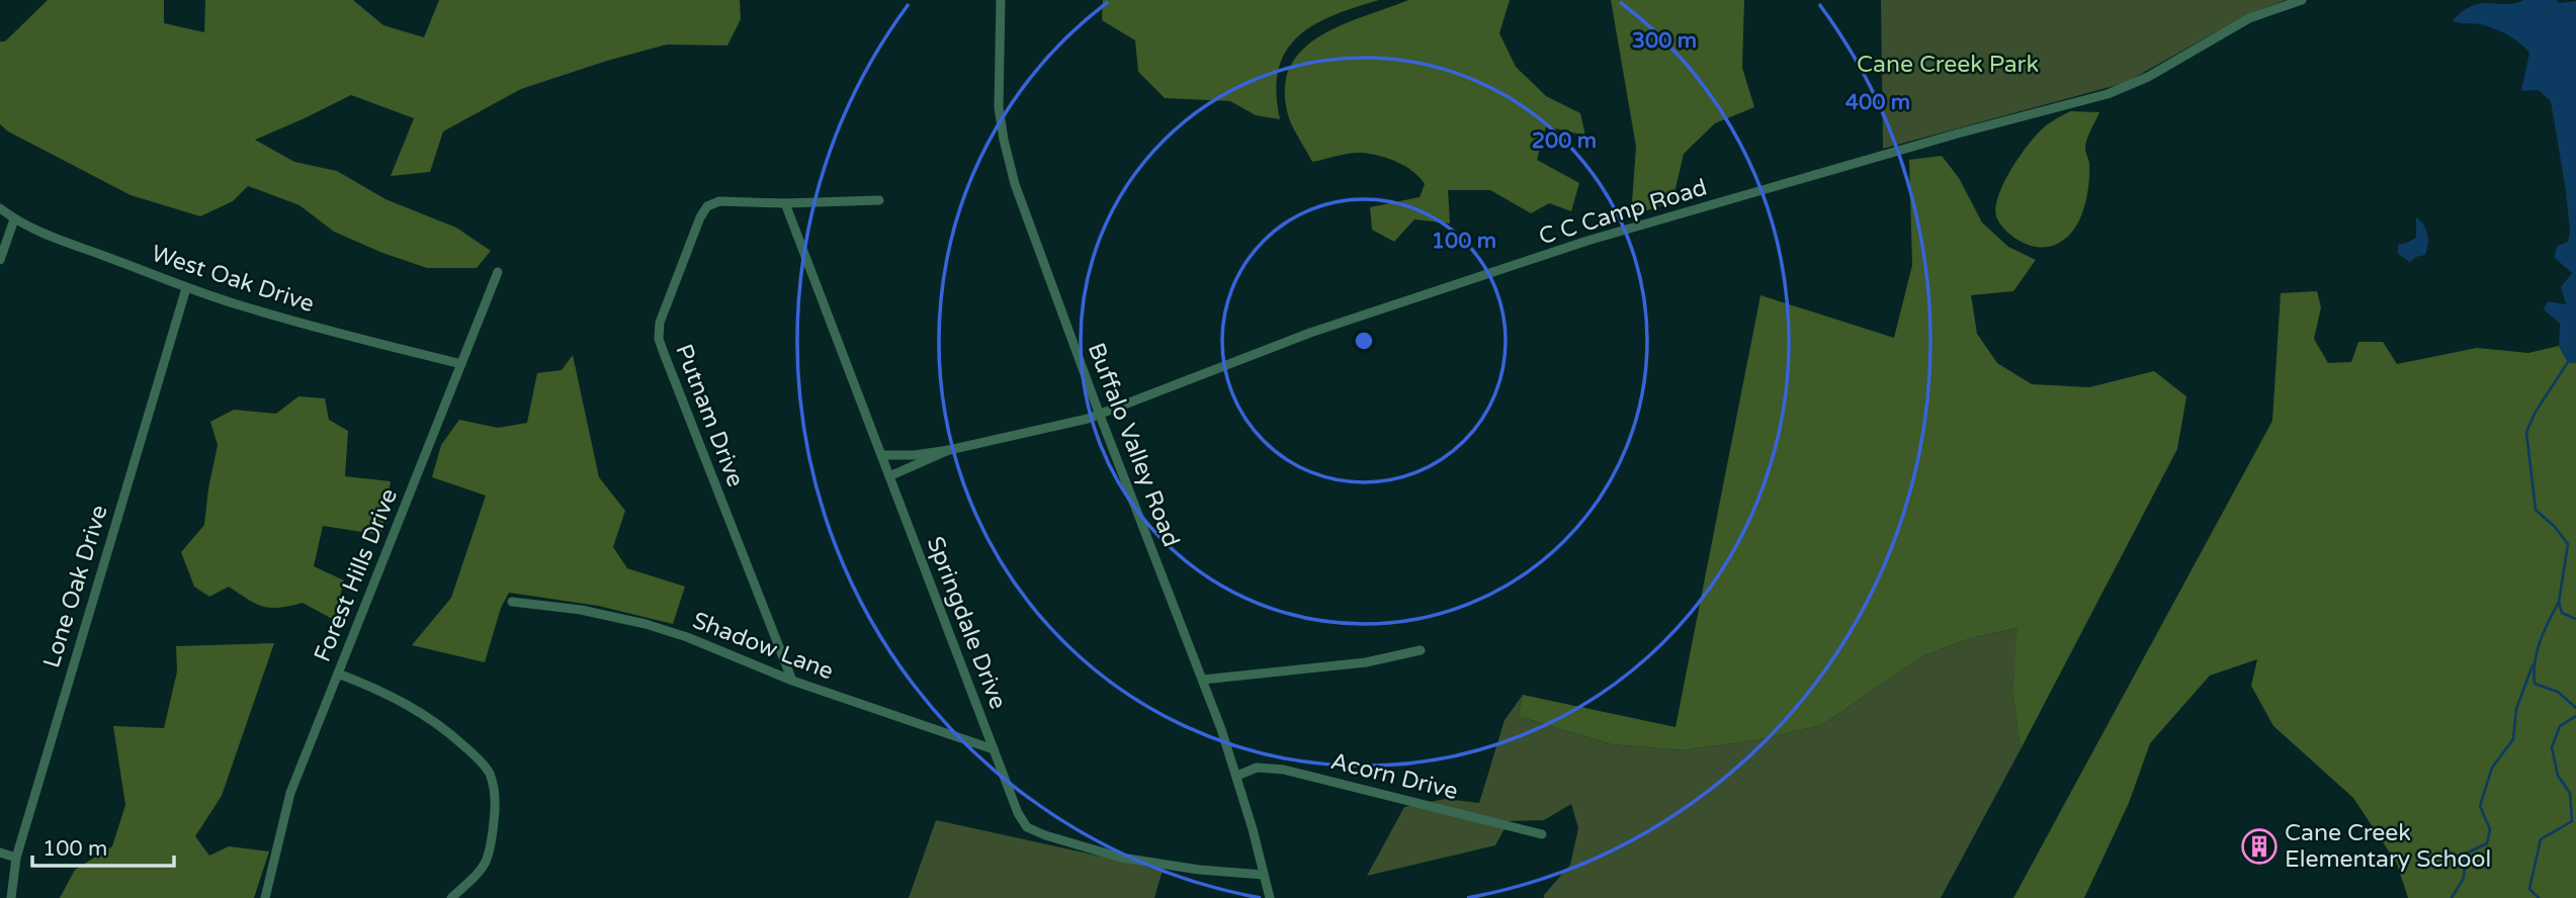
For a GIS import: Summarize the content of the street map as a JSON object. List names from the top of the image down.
{
  "streets": {
    "street": [
      "C C Camp Road",
      "West Oak Drive",
      "Putnam Drive",
      "Buffalo Valley Road",
      "Forest Hills Drive",
      "Lone Oak Drive",
      "Springdale Drive",
      "Shadow Lane",
      "Acorn Drive"
    ]
  },
  "crossings": [
    ["C C Camp Road", "Buffalo Valley Road"],
    ["West Oak Drive", "Forest Hills Drive"],
    ["West Oak Drive", "Lone Oak Drive"],
    ["Putnam Drive", "Springdale Drive"],
    ["Putnam Drive", "Shadow Lane"],
    ["Buffalo Valley Road", "Springdale Drive"],
    ["Buffalo Valley Road", "Acorn Drive"],
    ["Springdale Drive", "Shadow Lane"]
  ],
  "parks": ["Cane Creek Park"],
  "places": {
    "building": ["Cane Creek Elementary School"]
  },
  "scale_bar": "100 m",
  "rings": [
    "300 m",
    "400 m",
    "200 m",
    "100 m"
  ]
}
